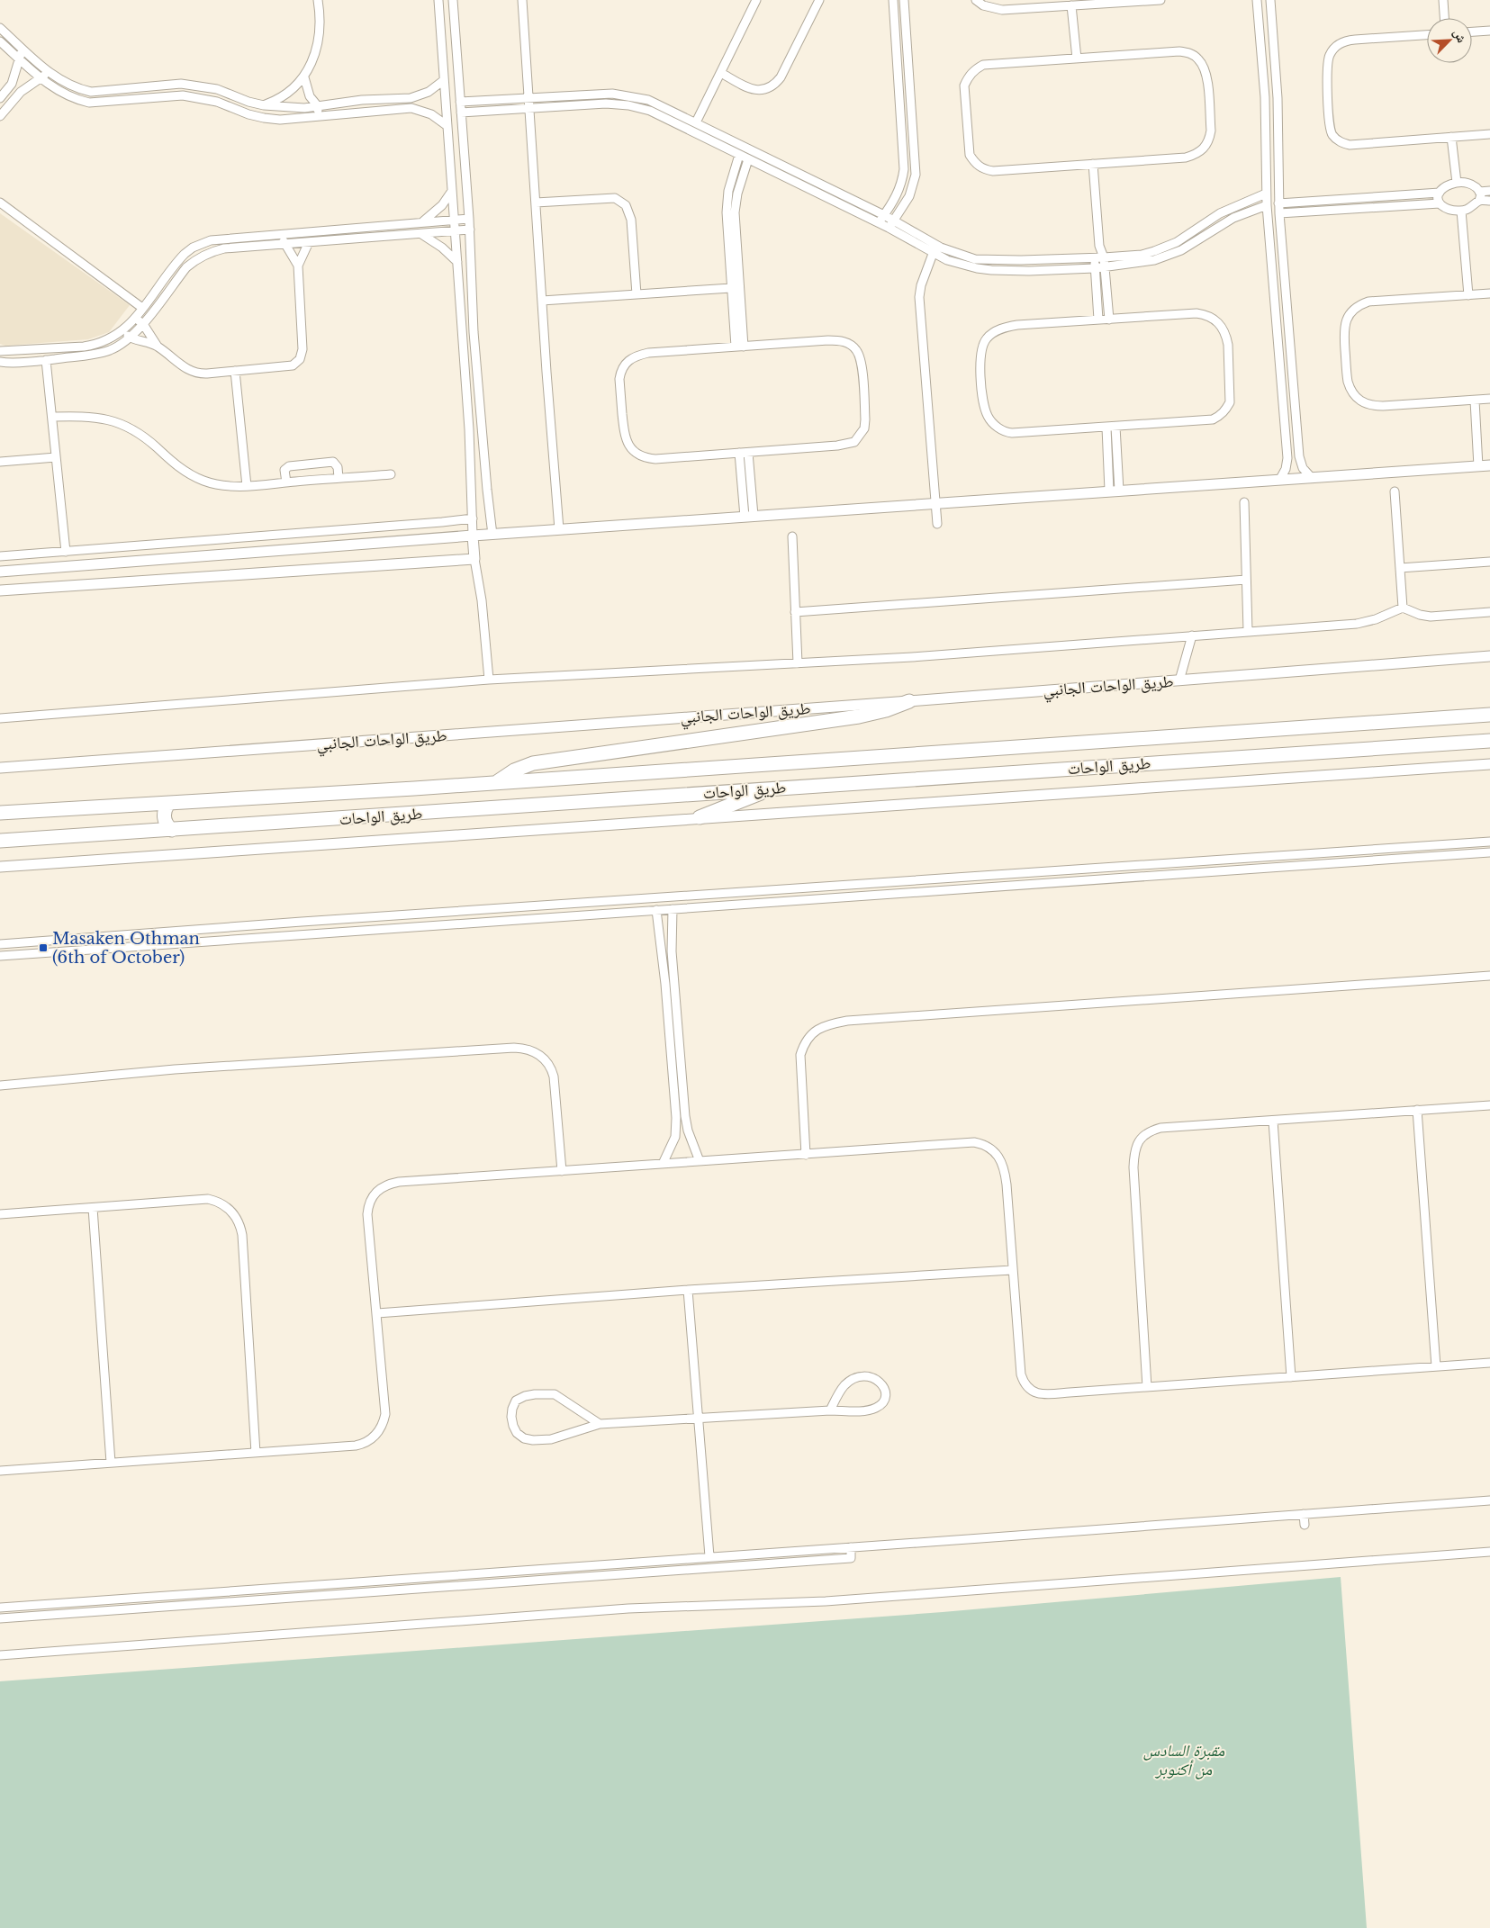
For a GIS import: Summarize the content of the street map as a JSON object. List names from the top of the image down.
{
  "streets": {
    "highway": ["طريق الواحات"],
    "street": ["طريق الواحات الجانبي"]
  },
  "parks": ["مقبرة السادس من أكتوبر"],
  "places": {
    "transit": ["Masaken Othman (6th of October)"]
  },
  "north": "top right"
}
